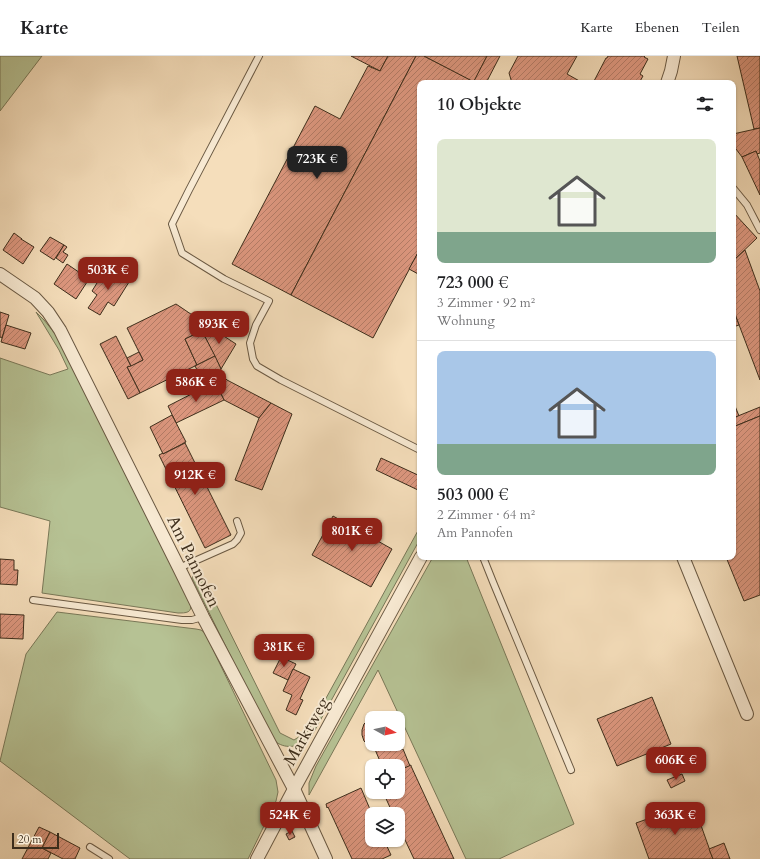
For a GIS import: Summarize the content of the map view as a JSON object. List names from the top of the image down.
{
  "streets": {
    "street": ["Am Pannofen", "Marktweg"]
  },
  "crossings": [
    ["Am Pannofen", "Marktweg"]
  ],
  "scale_bar": "20 m",
  "north": "right",
  "page": {
    "header": "Karte",
    "nav": ["Karte", "Ebenen", "Teilen"],
    "heading": "10 Objekte",
    "list": [
      {
        "name": "723 000 €",
        "note": "3 Zimmer · 92 m² · Wohnung"
      },
      {
        "name": "503 000 €",
        "note": "2 Zimmer · 64 m² · Am Pannofen"
      }
    ],
    "price": [
      "723K €",
      "503K €",
      "893K €",
      "586K €",
      "912K €",
      "801K €",
      "381K €",
      "606K €",
      "524K €",
      "363K €"
    ],
    "scale": "20 m"
  }
}
